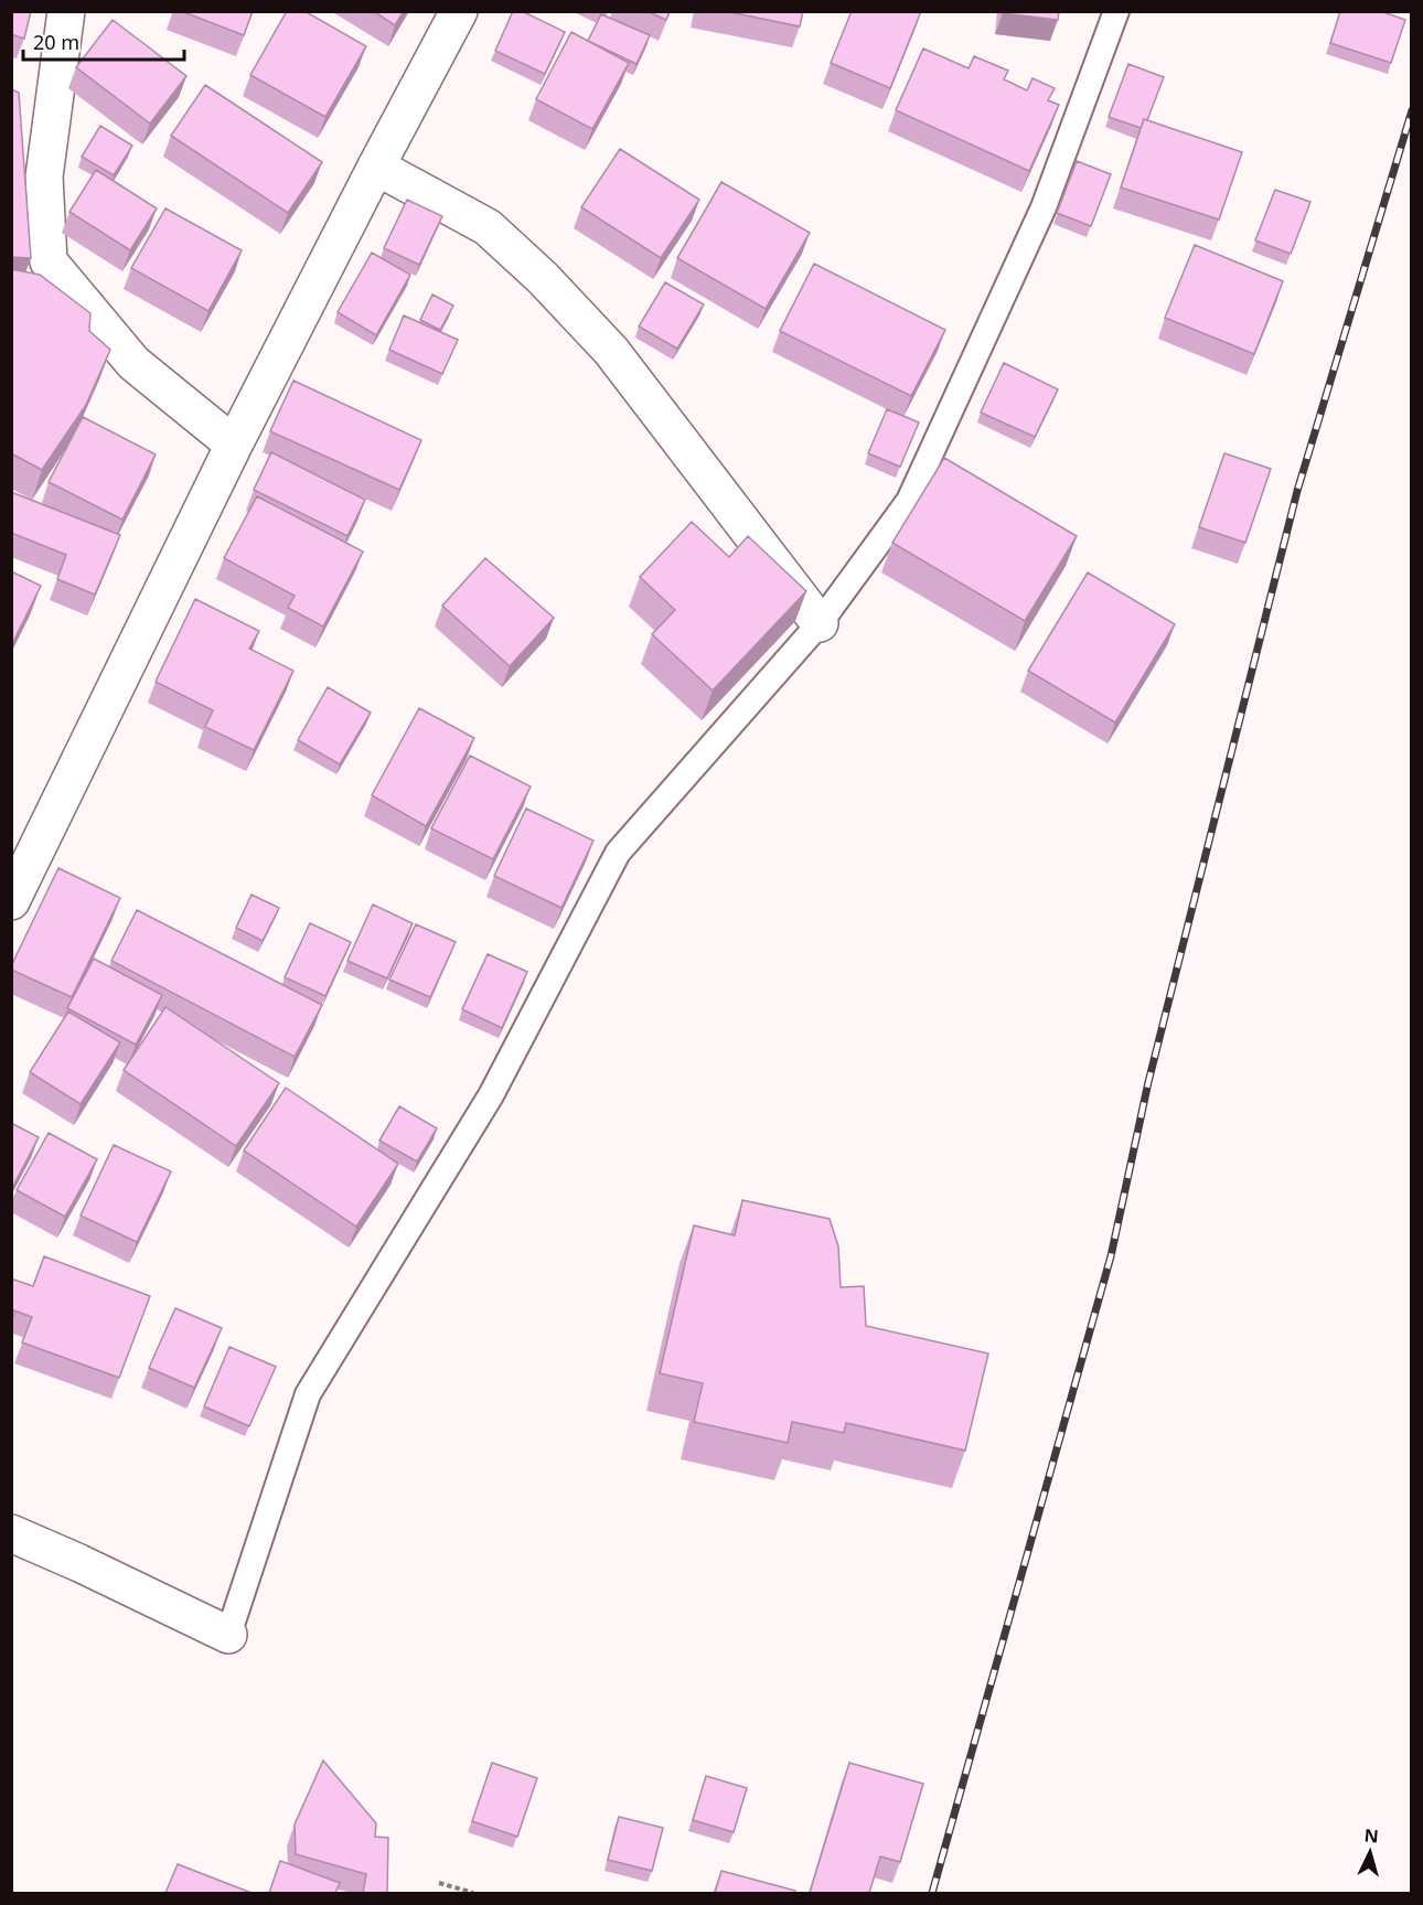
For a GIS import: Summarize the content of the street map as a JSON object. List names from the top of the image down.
{
  "scale_bar": "20 m",
  "north": "top"
}
